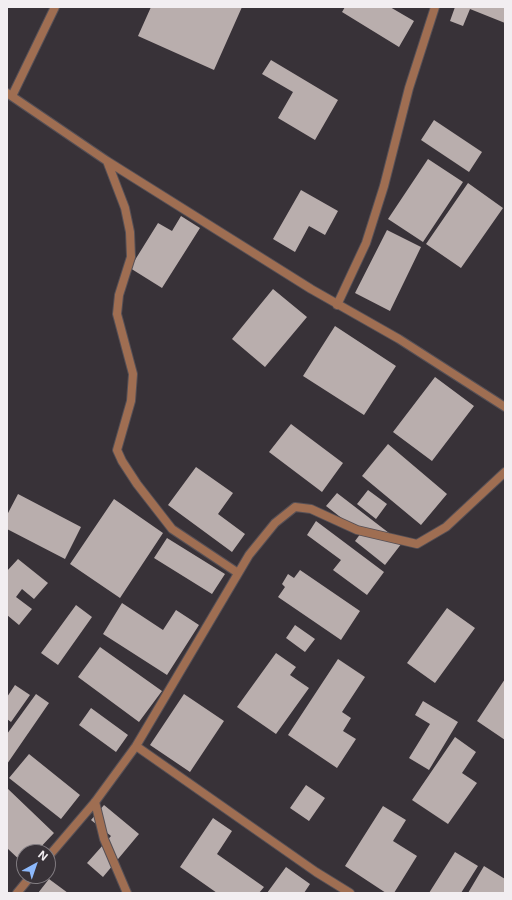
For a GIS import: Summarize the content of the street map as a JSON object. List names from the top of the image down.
{
  "north": "top right"
}
